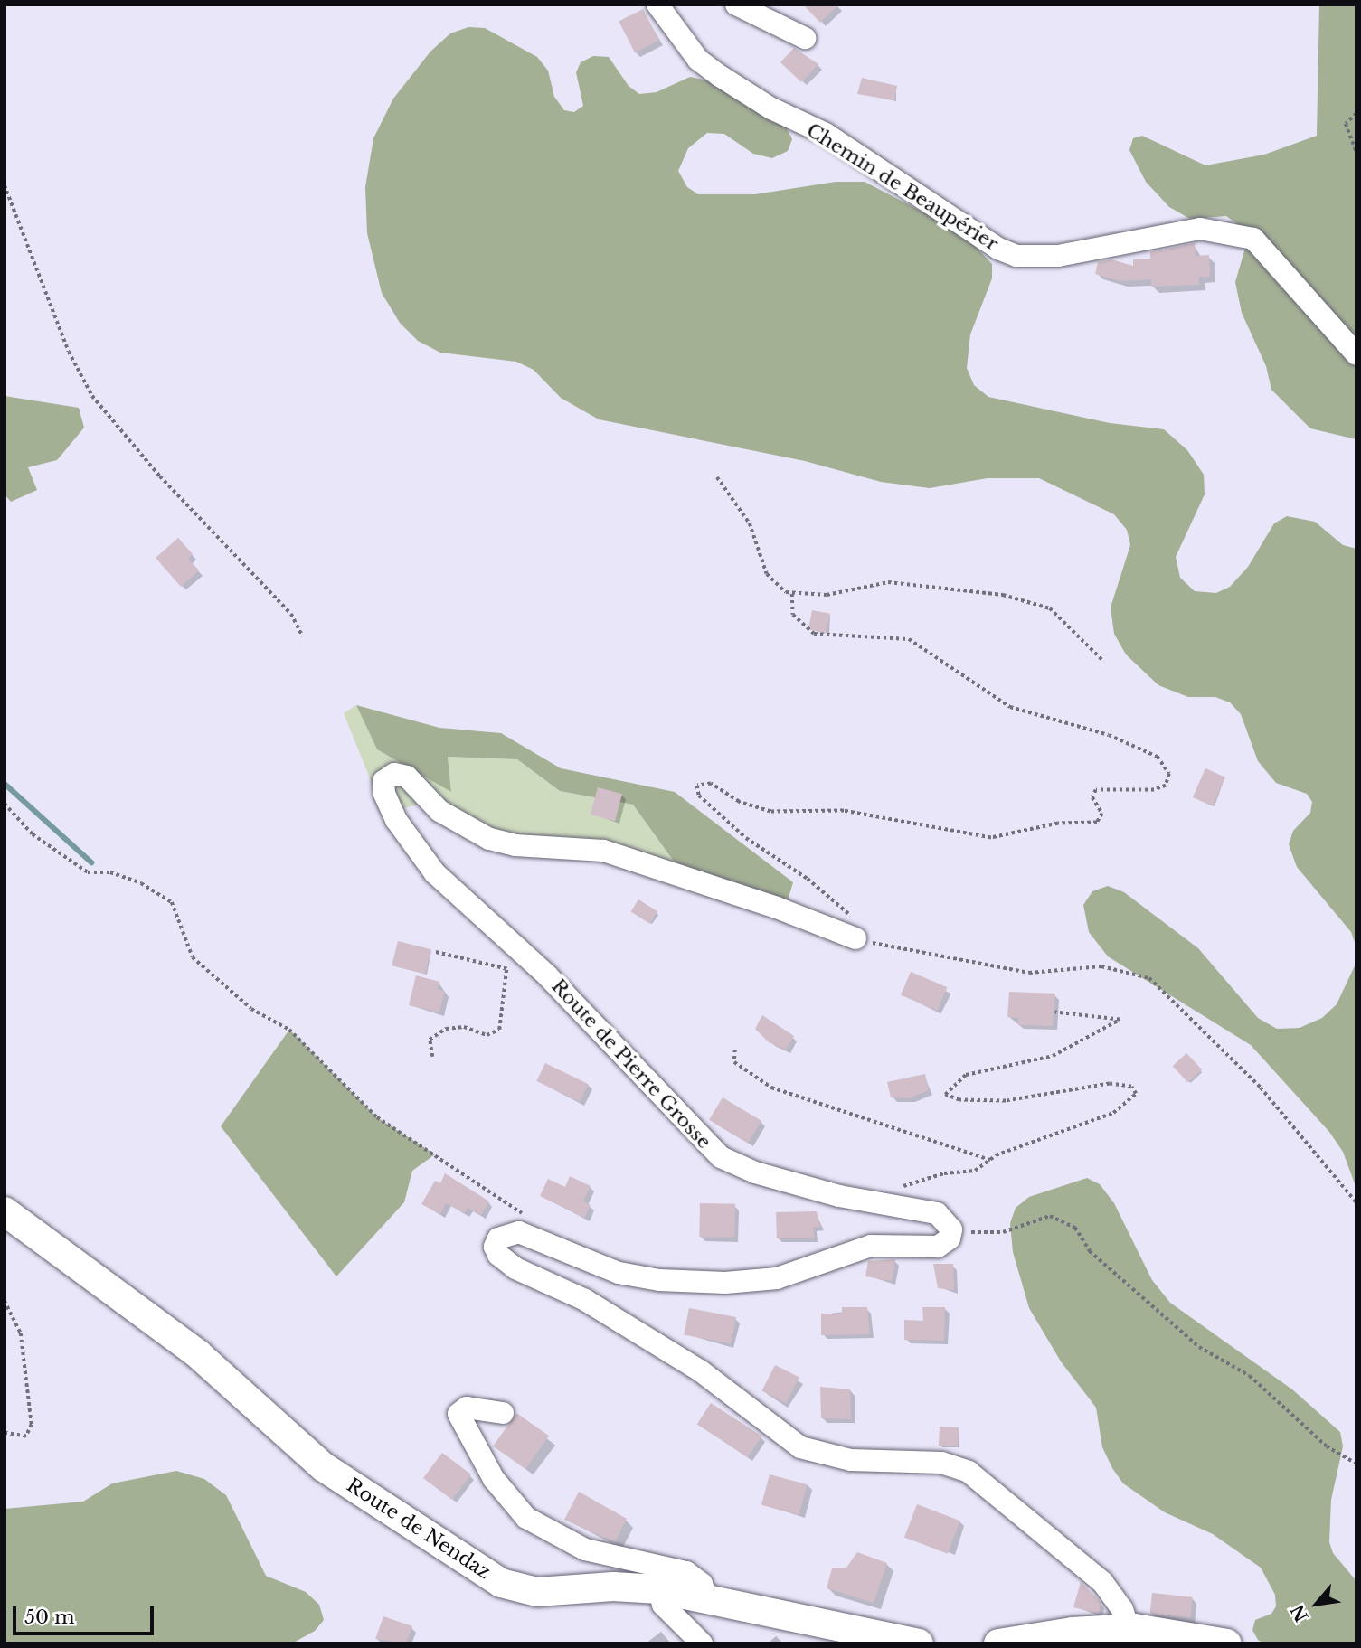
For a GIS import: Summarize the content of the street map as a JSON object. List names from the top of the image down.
{
  "streets": {
    "main road": ["Route de Nendaz"],
    "street": ["Chemin de Beaupérier", "Route de Pierre Grosse"]
  },
  "scale_bar": "50 m",
  "north": "bottom left"
}
